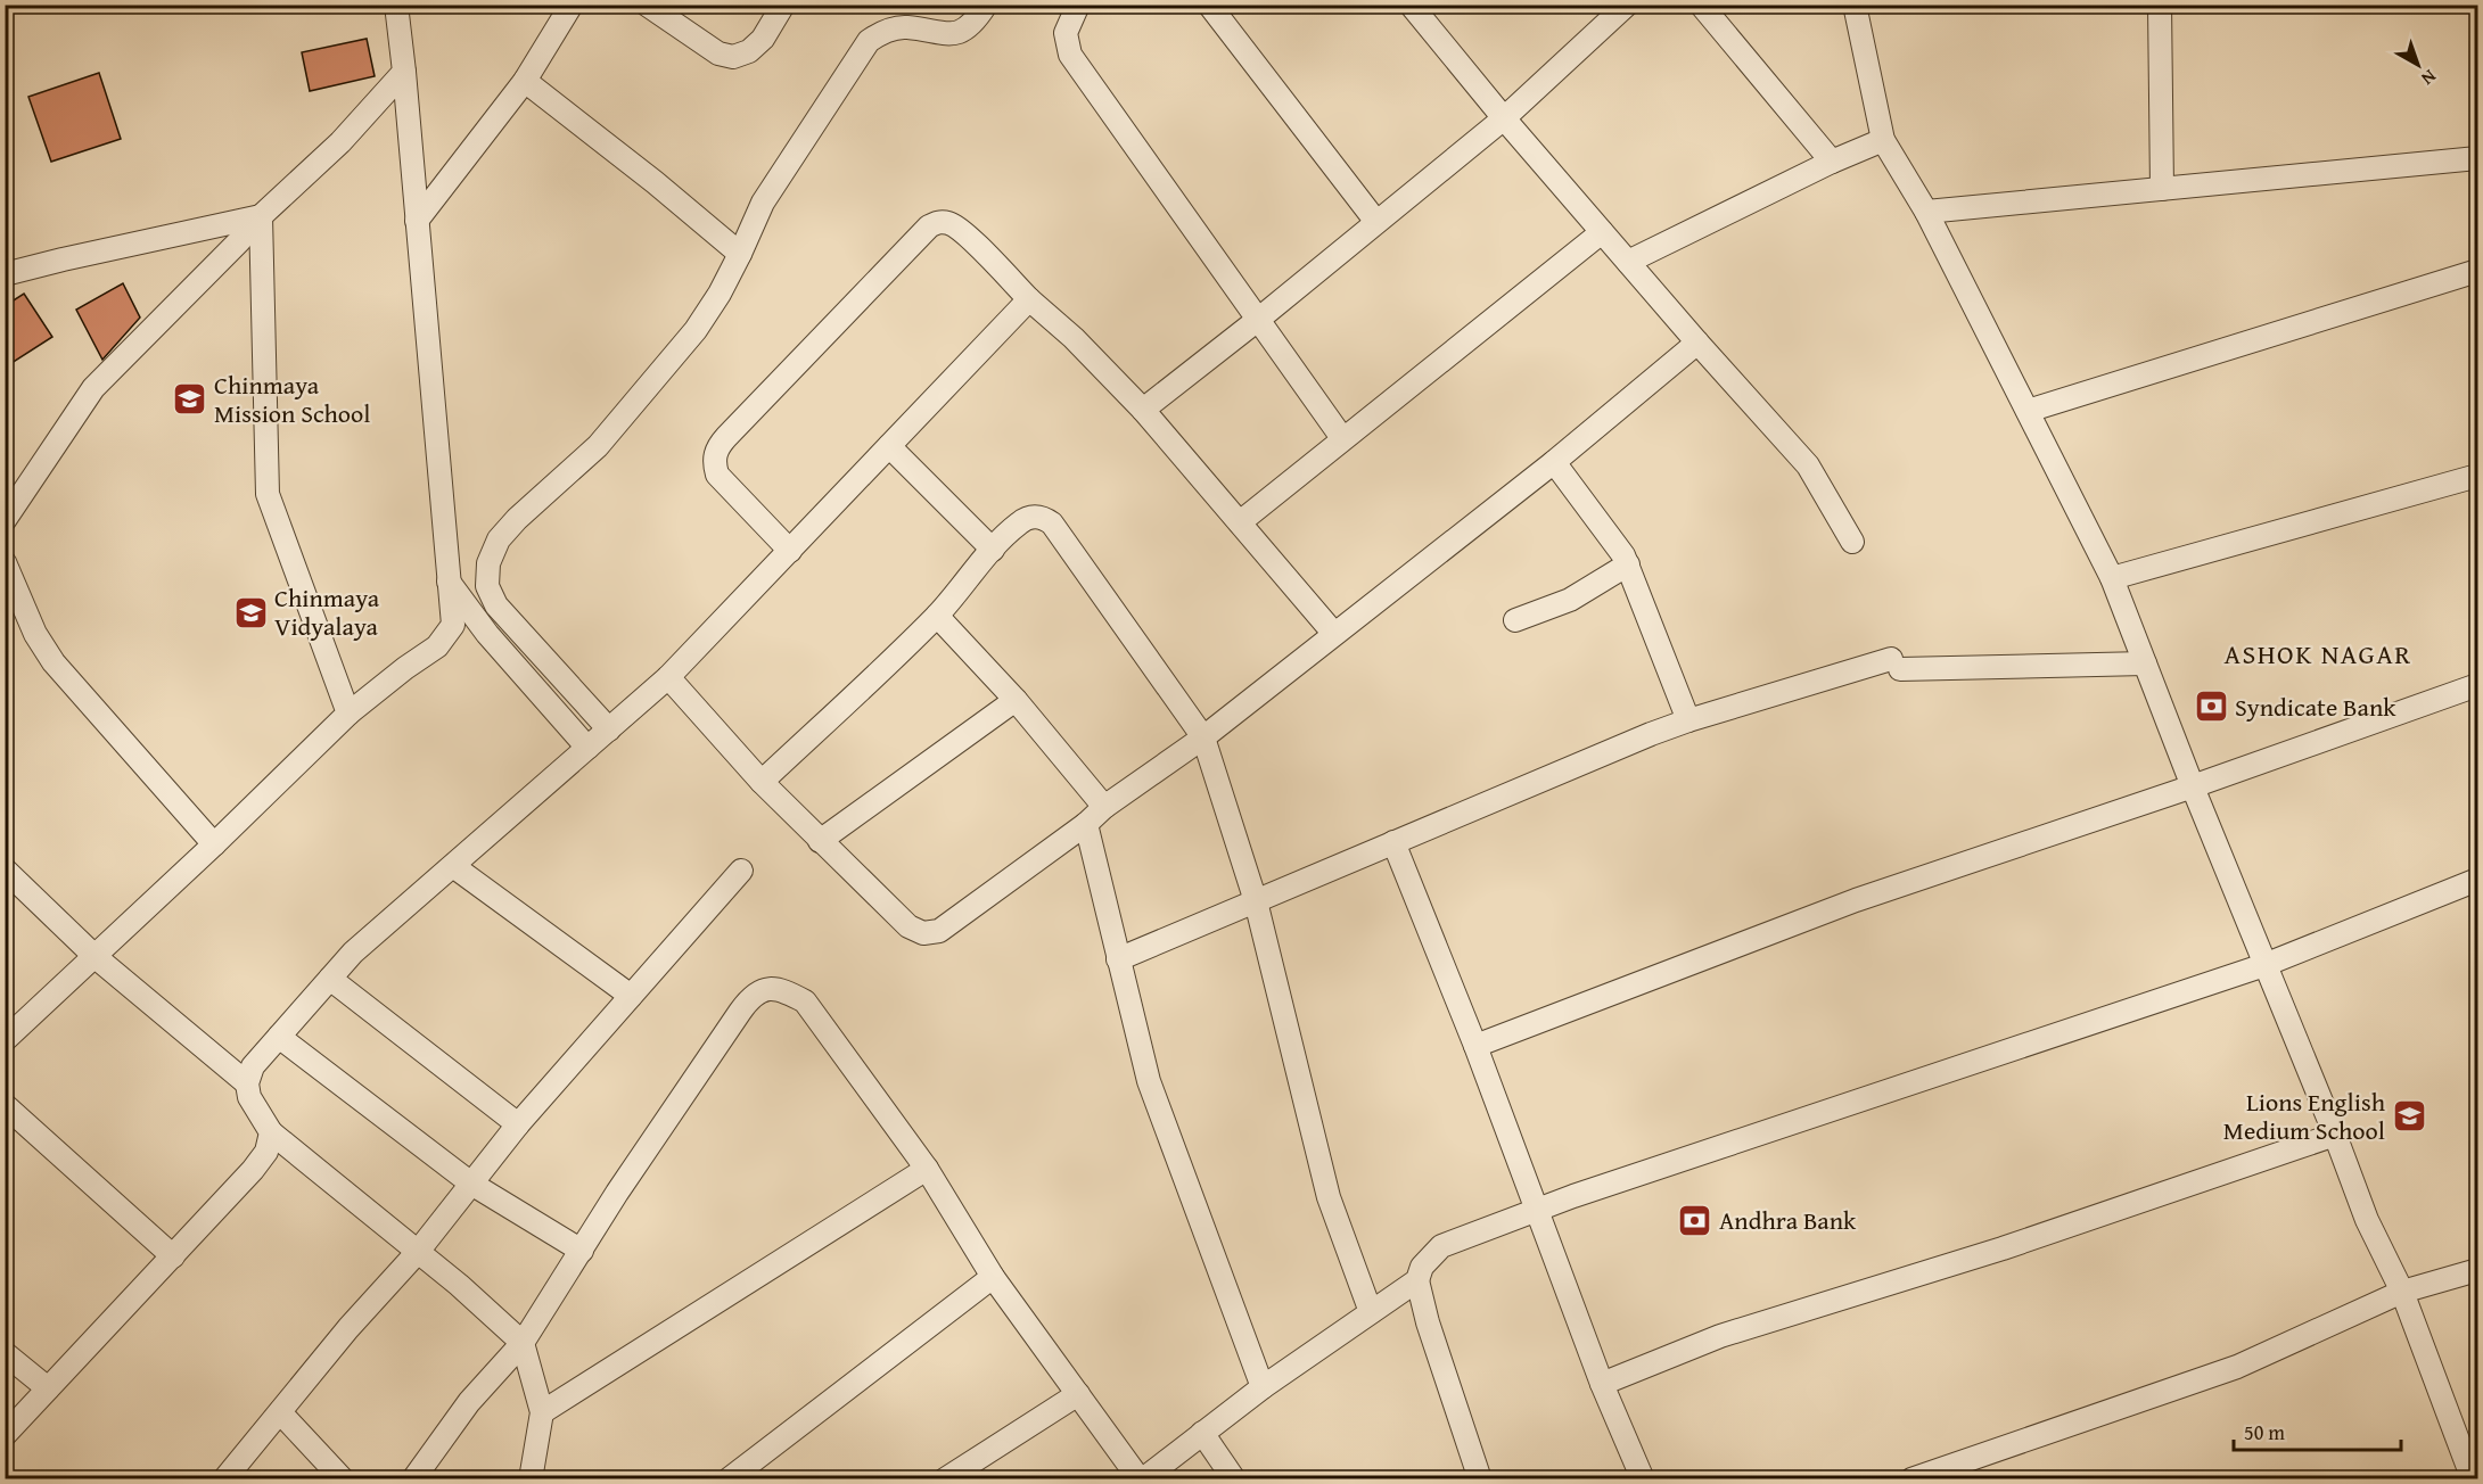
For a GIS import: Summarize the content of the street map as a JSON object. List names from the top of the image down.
{
  "districts": ["ASHOK NAGAR"],
  "places": {
    "school or university": ["Chinmaya Mission School", "Chinmaya Vidyalaya", "Lions English Medium School"],
    "bank": ["Syndicate Bank", "Andhra Bank"]
  },
  "scale_bar": "50 m",
  "north": "bottom right"
}
